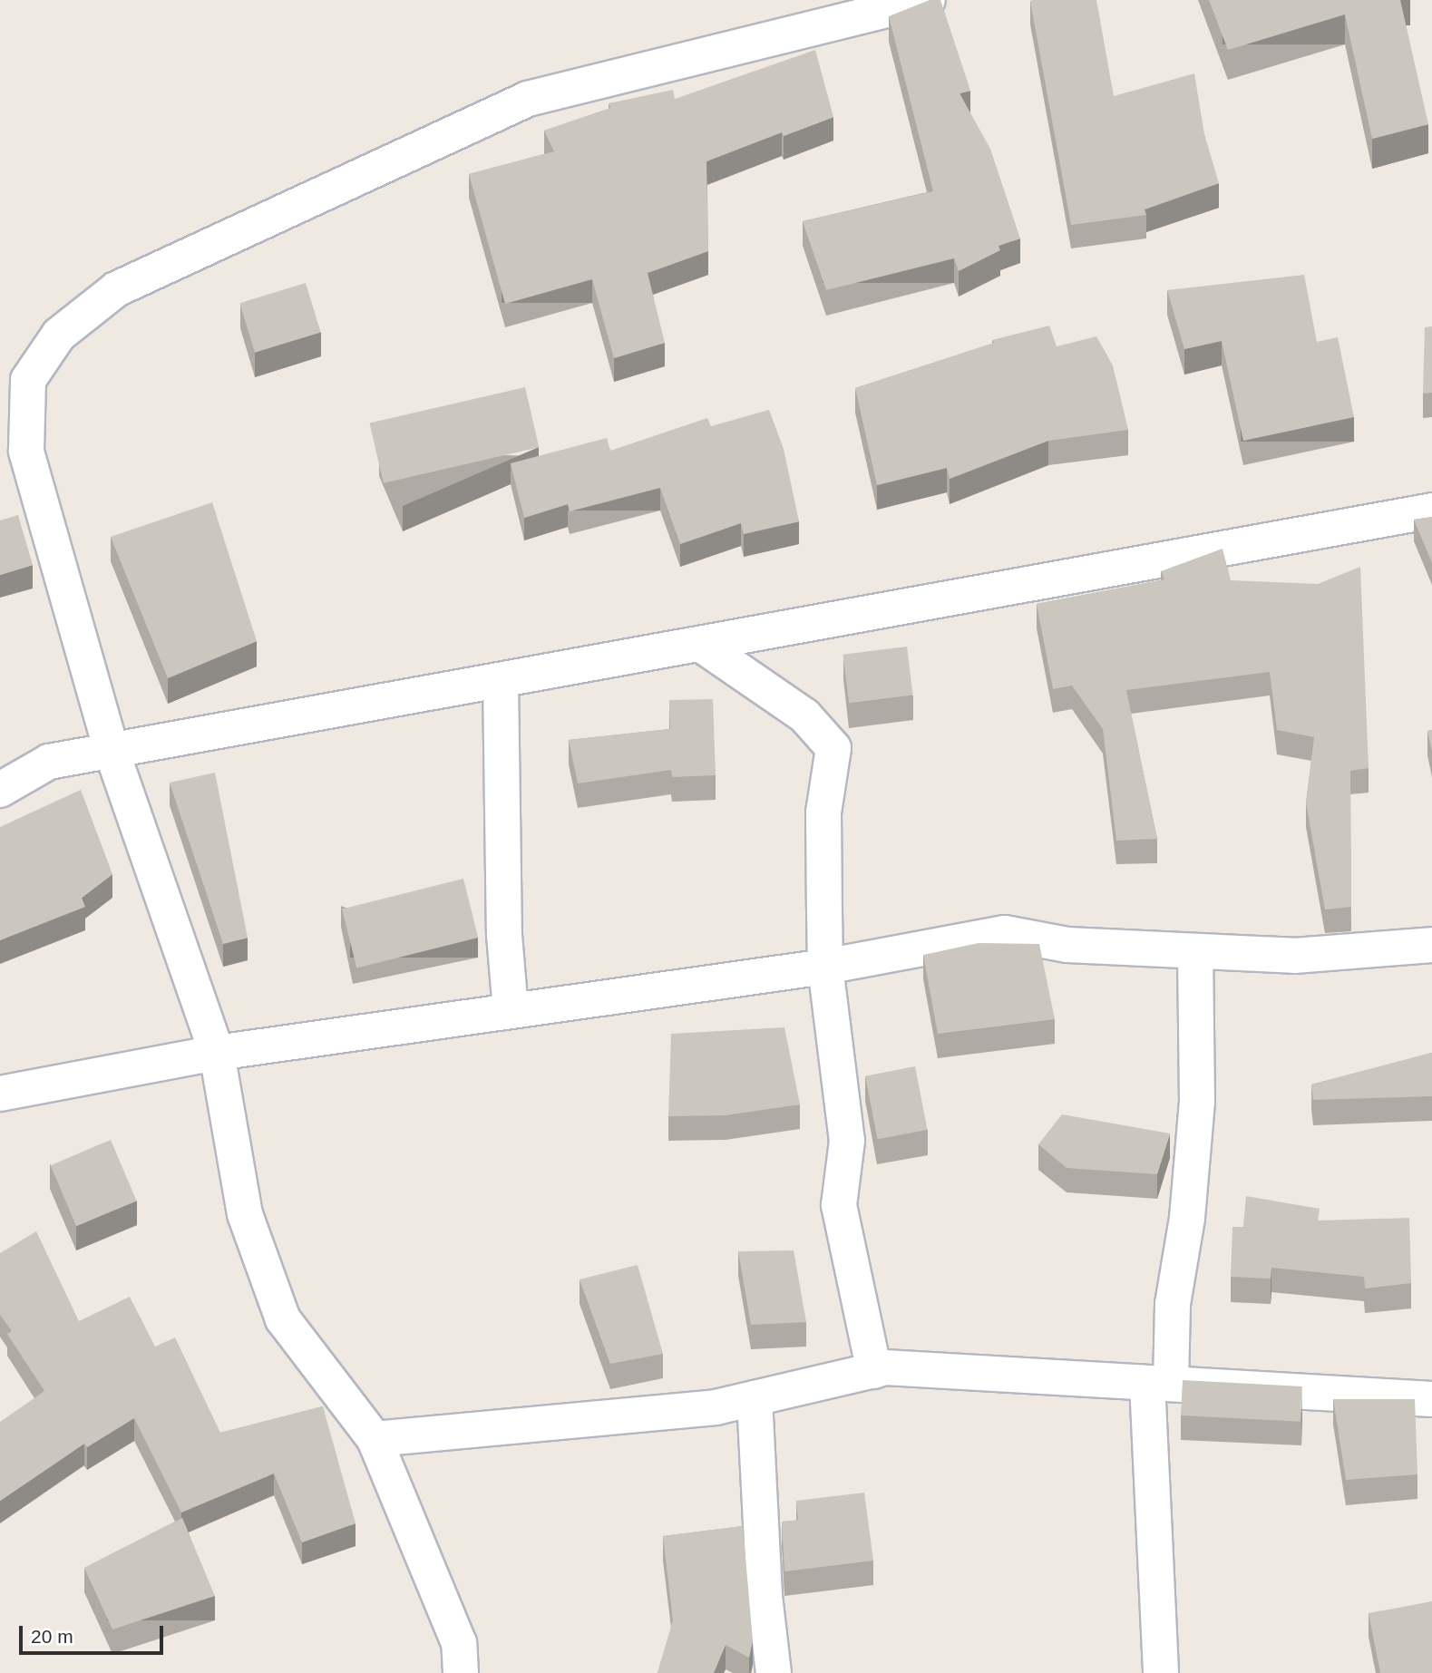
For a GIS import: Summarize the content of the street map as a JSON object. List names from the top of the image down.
{
  "scale_bar": "20 m"
}
